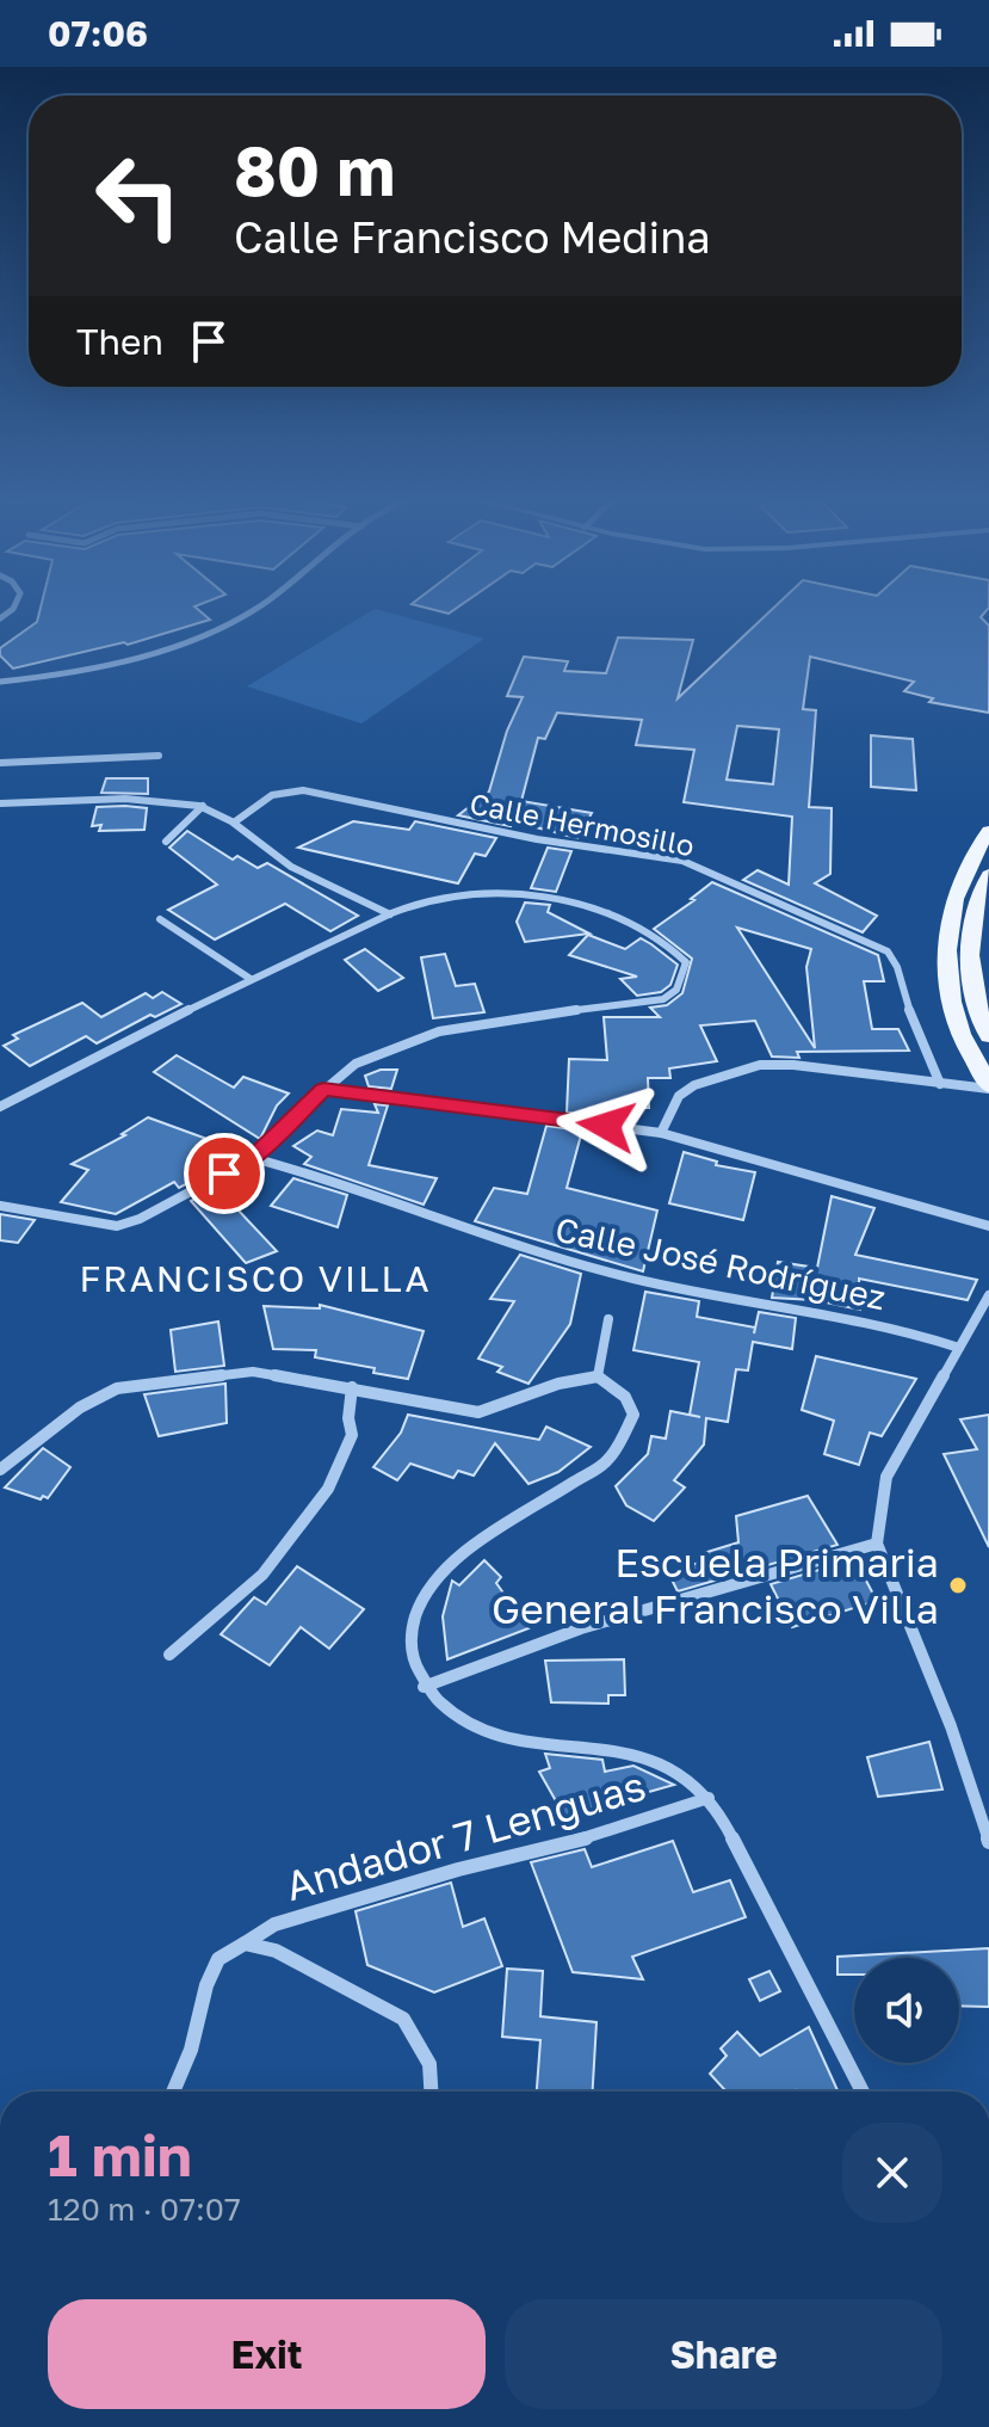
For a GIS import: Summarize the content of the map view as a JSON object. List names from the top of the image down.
{
  "streets": {
    "street": ["Calle Hermosillo", "Calle José Rodríguez", "Andador 7 Lenguas"]
  },
  "districts": ["FRANCISCO VILLA"],
  "places": ["Escuela Primaria General Francisco Villa"],
  "page": {
    "status": "07:06",
    "turn": ["80 m", "Calle Francisco Medina"],
    "then": "Then",
    "heading": ["1 min", "120 m · 07:07"],
    "buttons": ["Exit", "Share"]
  }
}
